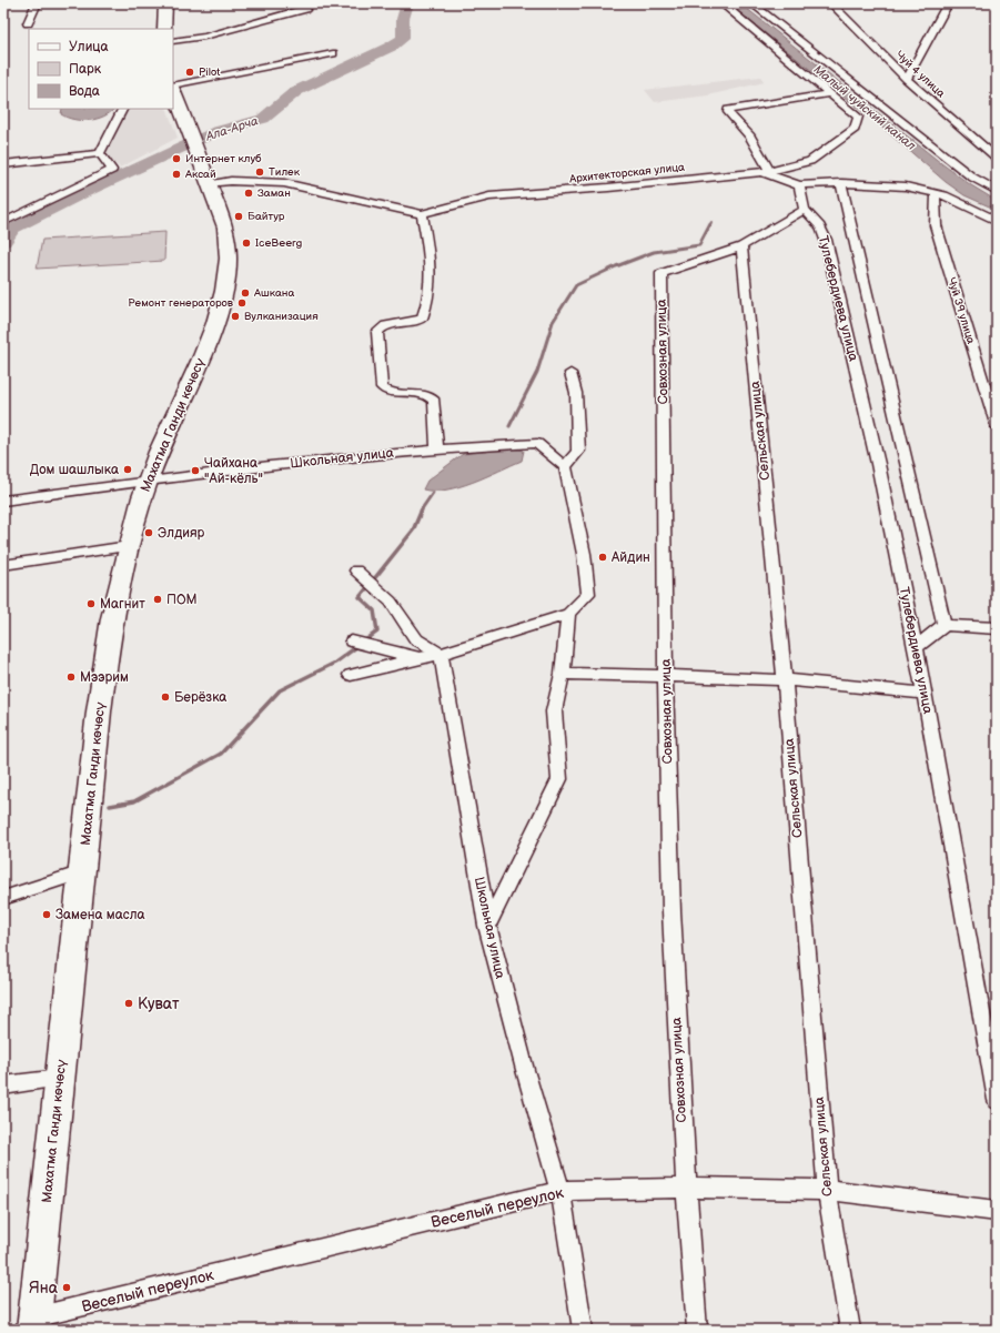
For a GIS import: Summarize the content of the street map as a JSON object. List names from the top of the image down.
{
  "streets": {
    "main road": ["Махатма Ганди көчөсү"],
    "street": [
      "Чуй 4 улица",
      "Архитекторская улица",
      "Тулебердиева улица",
      "Чуй 39 улица",
      "Совхозная улица",
      "Сельская улица",
      "Школьная улица",
      "Веселый переулок"
    ]
  },
  "crossings": [
    ["Архитекторская улица", "Махатма Ганди көчөсү"],
    ["Тулебердиева улица", "Совхозная улица"],
    ["Совхозная улица", "Сельская улица"],
    ["Совхозная улица", "Веселый переулок"],
    ["Махатма Ганди көчөсү", "Школьная улица"],
    ["Махатма Ганди көчөсү", "Веселый переулок"],
    ["Сельская улица", "Веселый переулок"],
    ["Школьная улица", "Веселый переулок"]
  ],
  "water": ["Малый чуйский канал", "Ала-Арча"],
  "places": [
    "Pilot",
    "Интернет клуб",
    "Тилек",
    "Аксай",
    "Заман",
    "Байтур",
    "IceBeerg",
    "Ашкана",
    "Ремонт генераторов",
    "Вулканизация",
    "Дом шашлыка",
    "Чайхана \"Ай-кёль\"",
    "Элдияр",
    "Айдин",
    "ПОМ",
    "Магнит",
    "Мээрим",
    "Берёзка",
    "Замена масла",
    "Куват",
    "Яна"
  ],
  "legend": ["Улица", "Парк", "Вода"]
}
